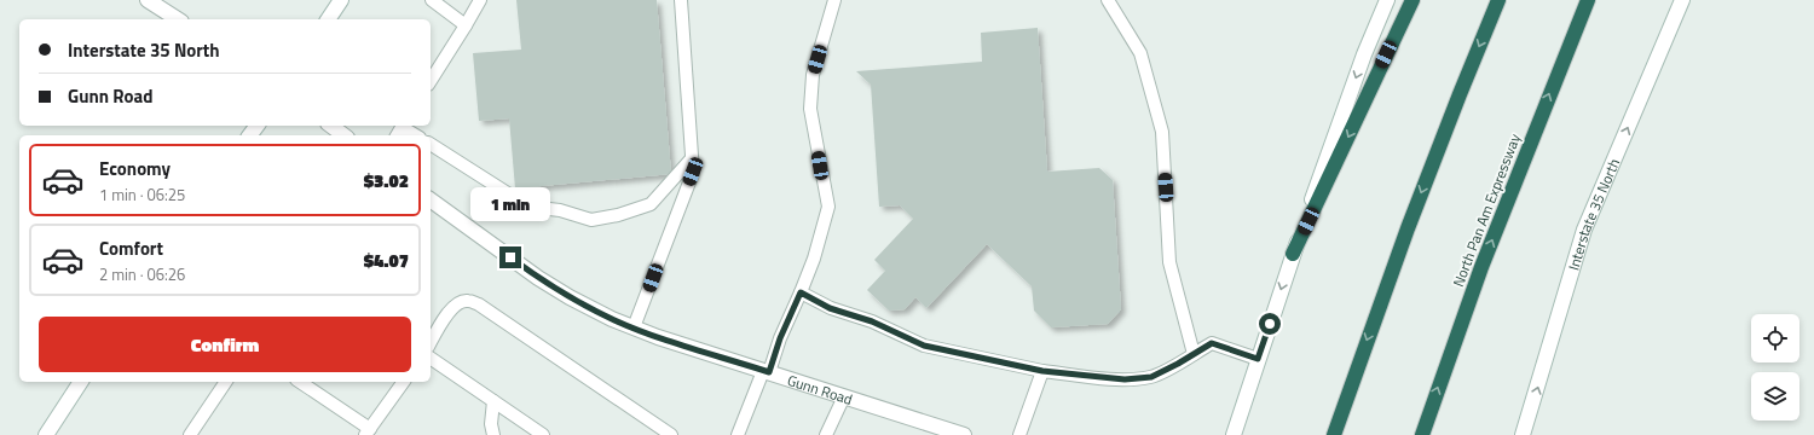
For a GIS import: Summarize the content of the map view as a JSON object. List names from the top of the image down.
{
  "streets": {
    "highway": ["North Pan Am Expressway"],
    "main road": ["Interstate 35 North", "Gunn Road"]
  },
  "one_way": ["Interstate 35 North"],
  "page": {
    "banner": ["Interstate 35 North", "Gunn Road"],
    "list": [
      {
        "name": "Economy",
        "note": "1 min · 06:25",
        "value": "$3.02"
      },
      {
        "name": "Comfort",
        "note": "2 min · 06:26",
        "value": "$4.07"
      }
    ],
    "bubble": "1 min",
    "buttons": "Confirm"
  }
}
